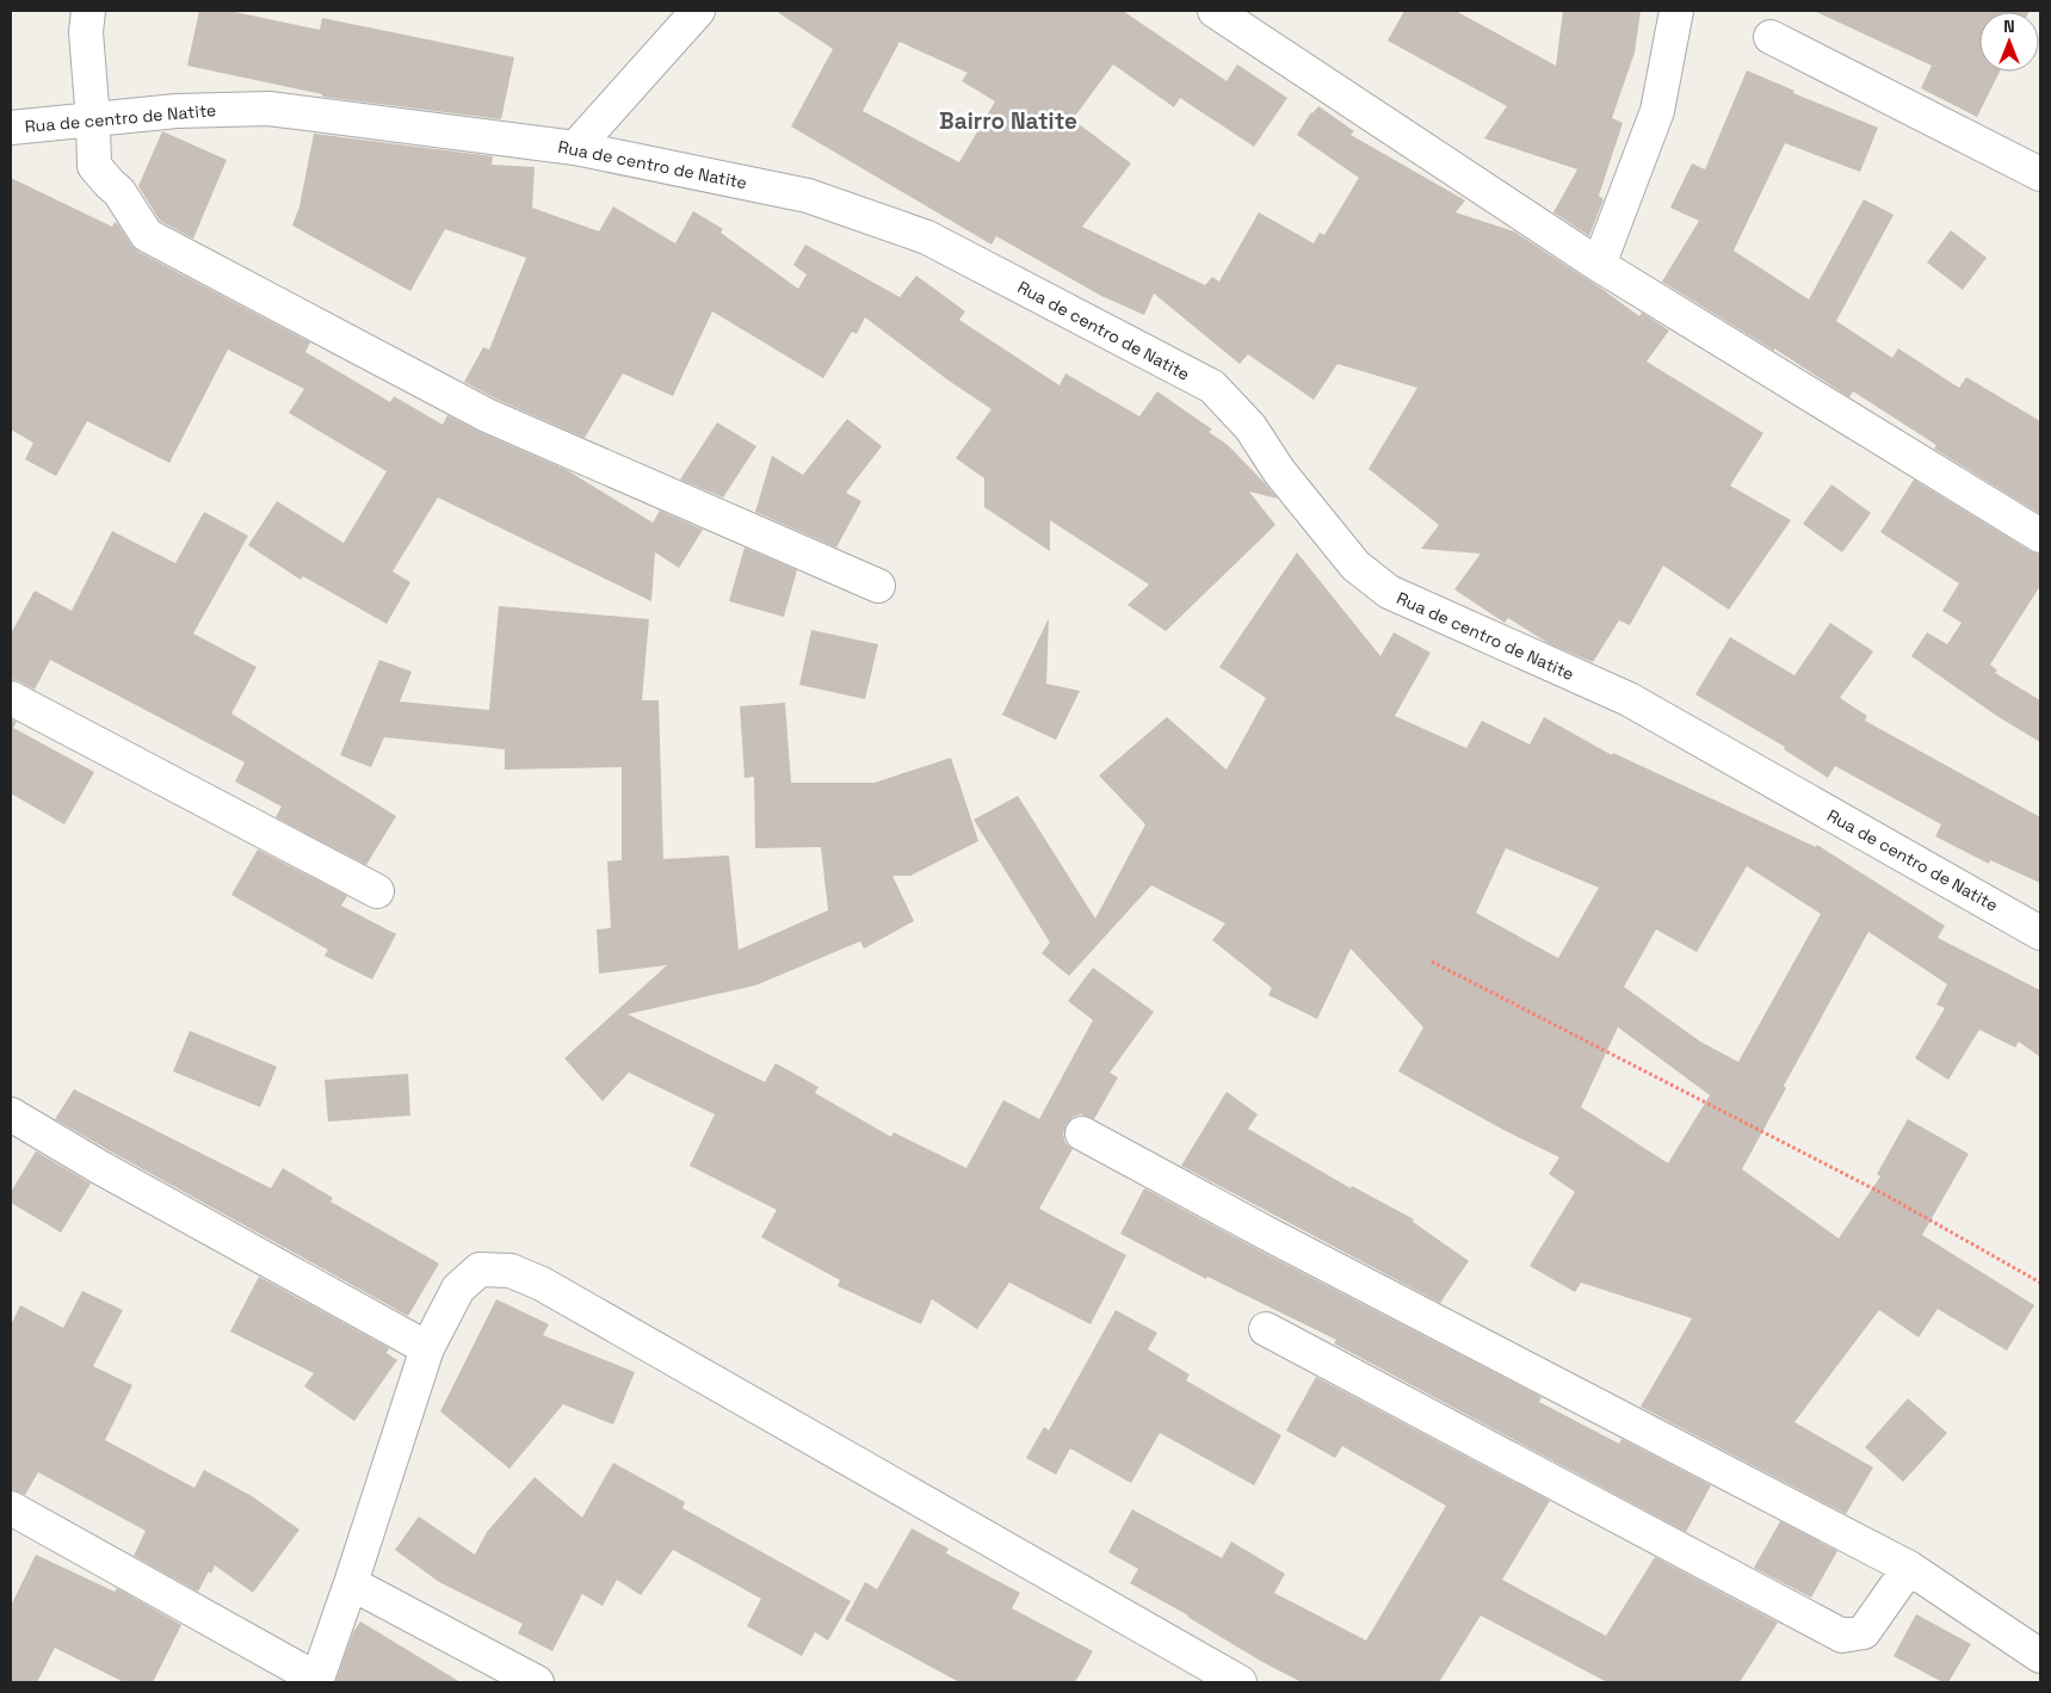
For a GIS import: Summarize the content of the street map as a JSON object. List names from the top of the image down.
{
  "streets": {
    "street": ["Rua de centro de Natite"]
  },
  "districts": ["Bairro Natite"],
  "north": "top"
}
